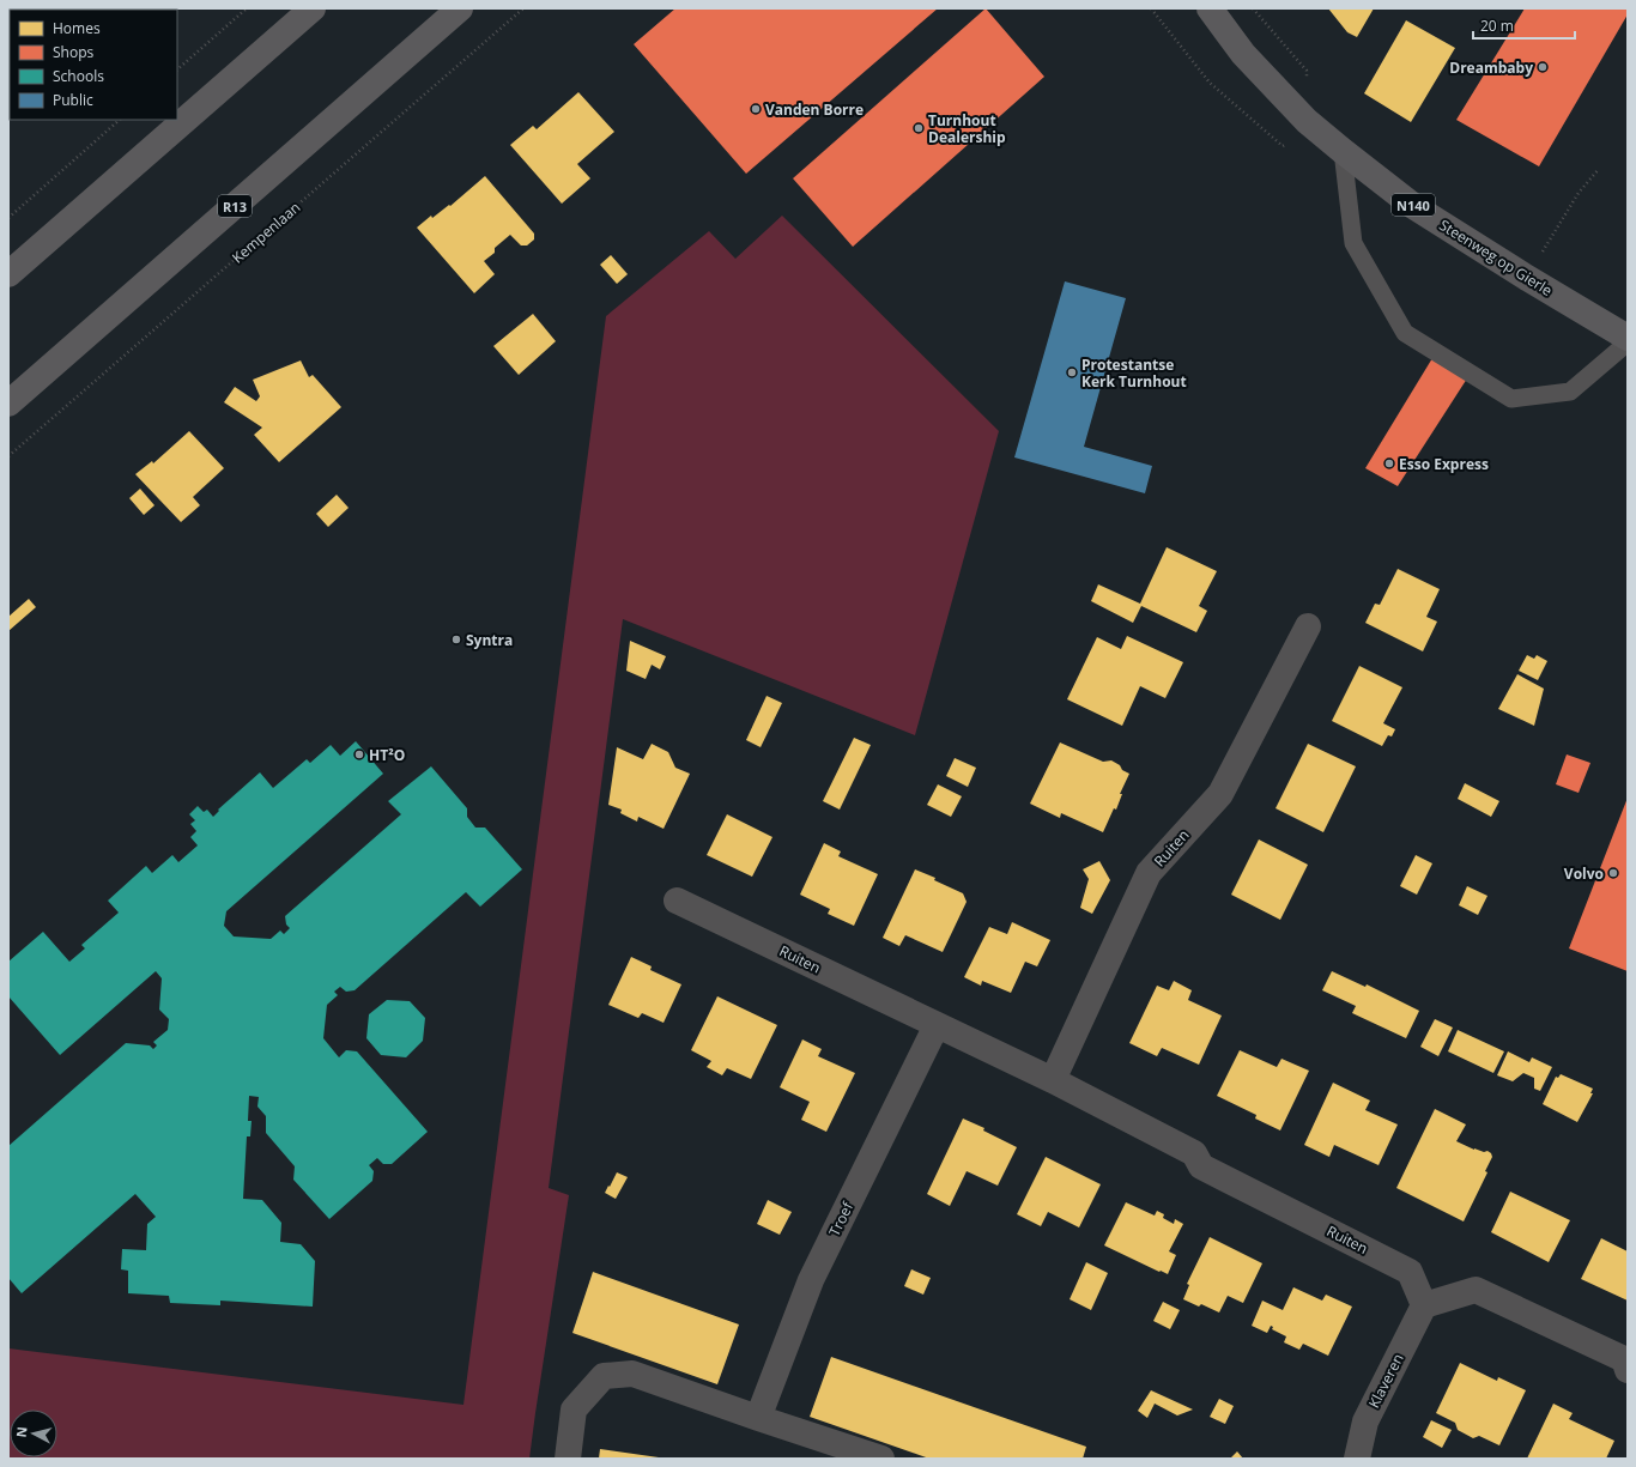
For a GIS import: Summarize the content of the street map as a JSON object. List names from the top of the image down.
{
  "streets": {
    "main road": ["N140", "R13", "Steenweg op Gierle"],
    "street": ["Ruiten", "Troef", "Klaveren"],
    "path": ["Kempenlaan"]
  },
  "crossings": [
    ["Ruiten", "Troef"],
    ["Ruiten", "Klaveren"]
  ],
  "places": [
    "Dreambaby",
    "Vanden Borre",
    "Turnhout Dealership",
    "Protestantse Kerk Turnhout",
    "Esso Express",
    "Syntra",
    "HT²O",
    "Volvo"
  ],
  "legend": [
    "Homes",
    "Shops",
    "Schools",
    "Public"
  ],
  "scale_bar": "20 m",
  "north": "left"
}
